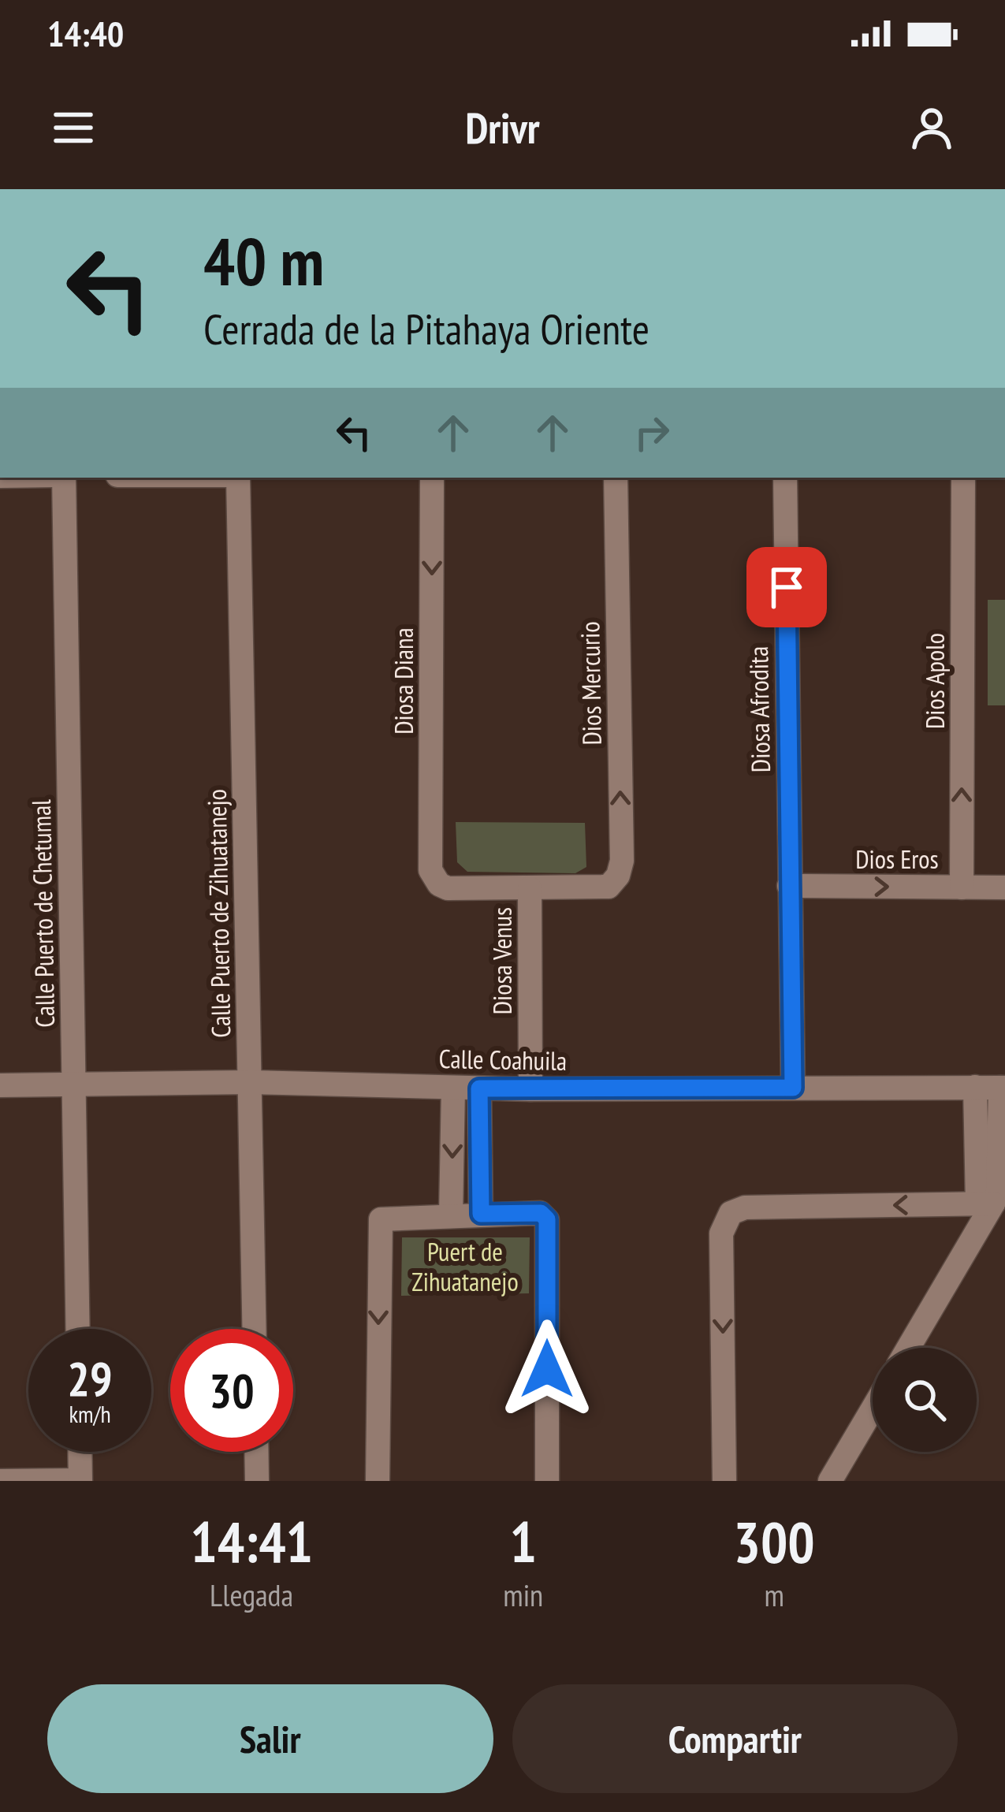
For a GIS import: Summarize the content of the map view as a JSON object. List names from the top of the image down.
{
  "streets": {
    "street": [
      "Diosa Diana",
      "Dios Apolo",
      "Dios Mercurio",
      "Diosa Afrodita",
      "Dios Eros",
      "Calle Puerto de Chetumal",
      "Calle Puerto de Zihuatanejo",
      "Diosa Venus",
      "Calle Coahuila"
    ]
  },
  "crossings": [
    ["Diosa Diana", "Dios Mercurio"],
    ["Diosa Diana", "Diosa Venus"],
    ["Dios Apolo", "Dios Eros"],
    ["Dios Mercurio", "Diosa Venus"],
    ["Diosa Afrodita", "Dios Eros"],
    ["Diosa Afrodita", "Calle Coahuila"],
    ["Calle Puerto de Chetumal", "Calle Coahuila"],
    ["Calle Puerto de Zihuatanejo", "Calle Coahuila"],
    ["Diosa Venus", "Calle Coahuila"]
  ],
  "one_way": [
    "Diosa Diana",
    "Dios Apolo",
    "Dios Mercurio",
    "Dios Eros"
  ],
  "parks": ["Puert de Zihuatanejo"],
  "page": {
    "status": "14:40",
    "header": "Drivr",
    "turn": ["40 m", "Cerrada de la Pitahaya Oriente"],
    "speed": "29 km/h",
    "limit": "30",
    "eta": [
      "14:41",
      "Llegada",
      "1",
      "min",
      "300",
      "m"
    ],
    "buttons": ["Salir", "Compartir"]
  }
}
